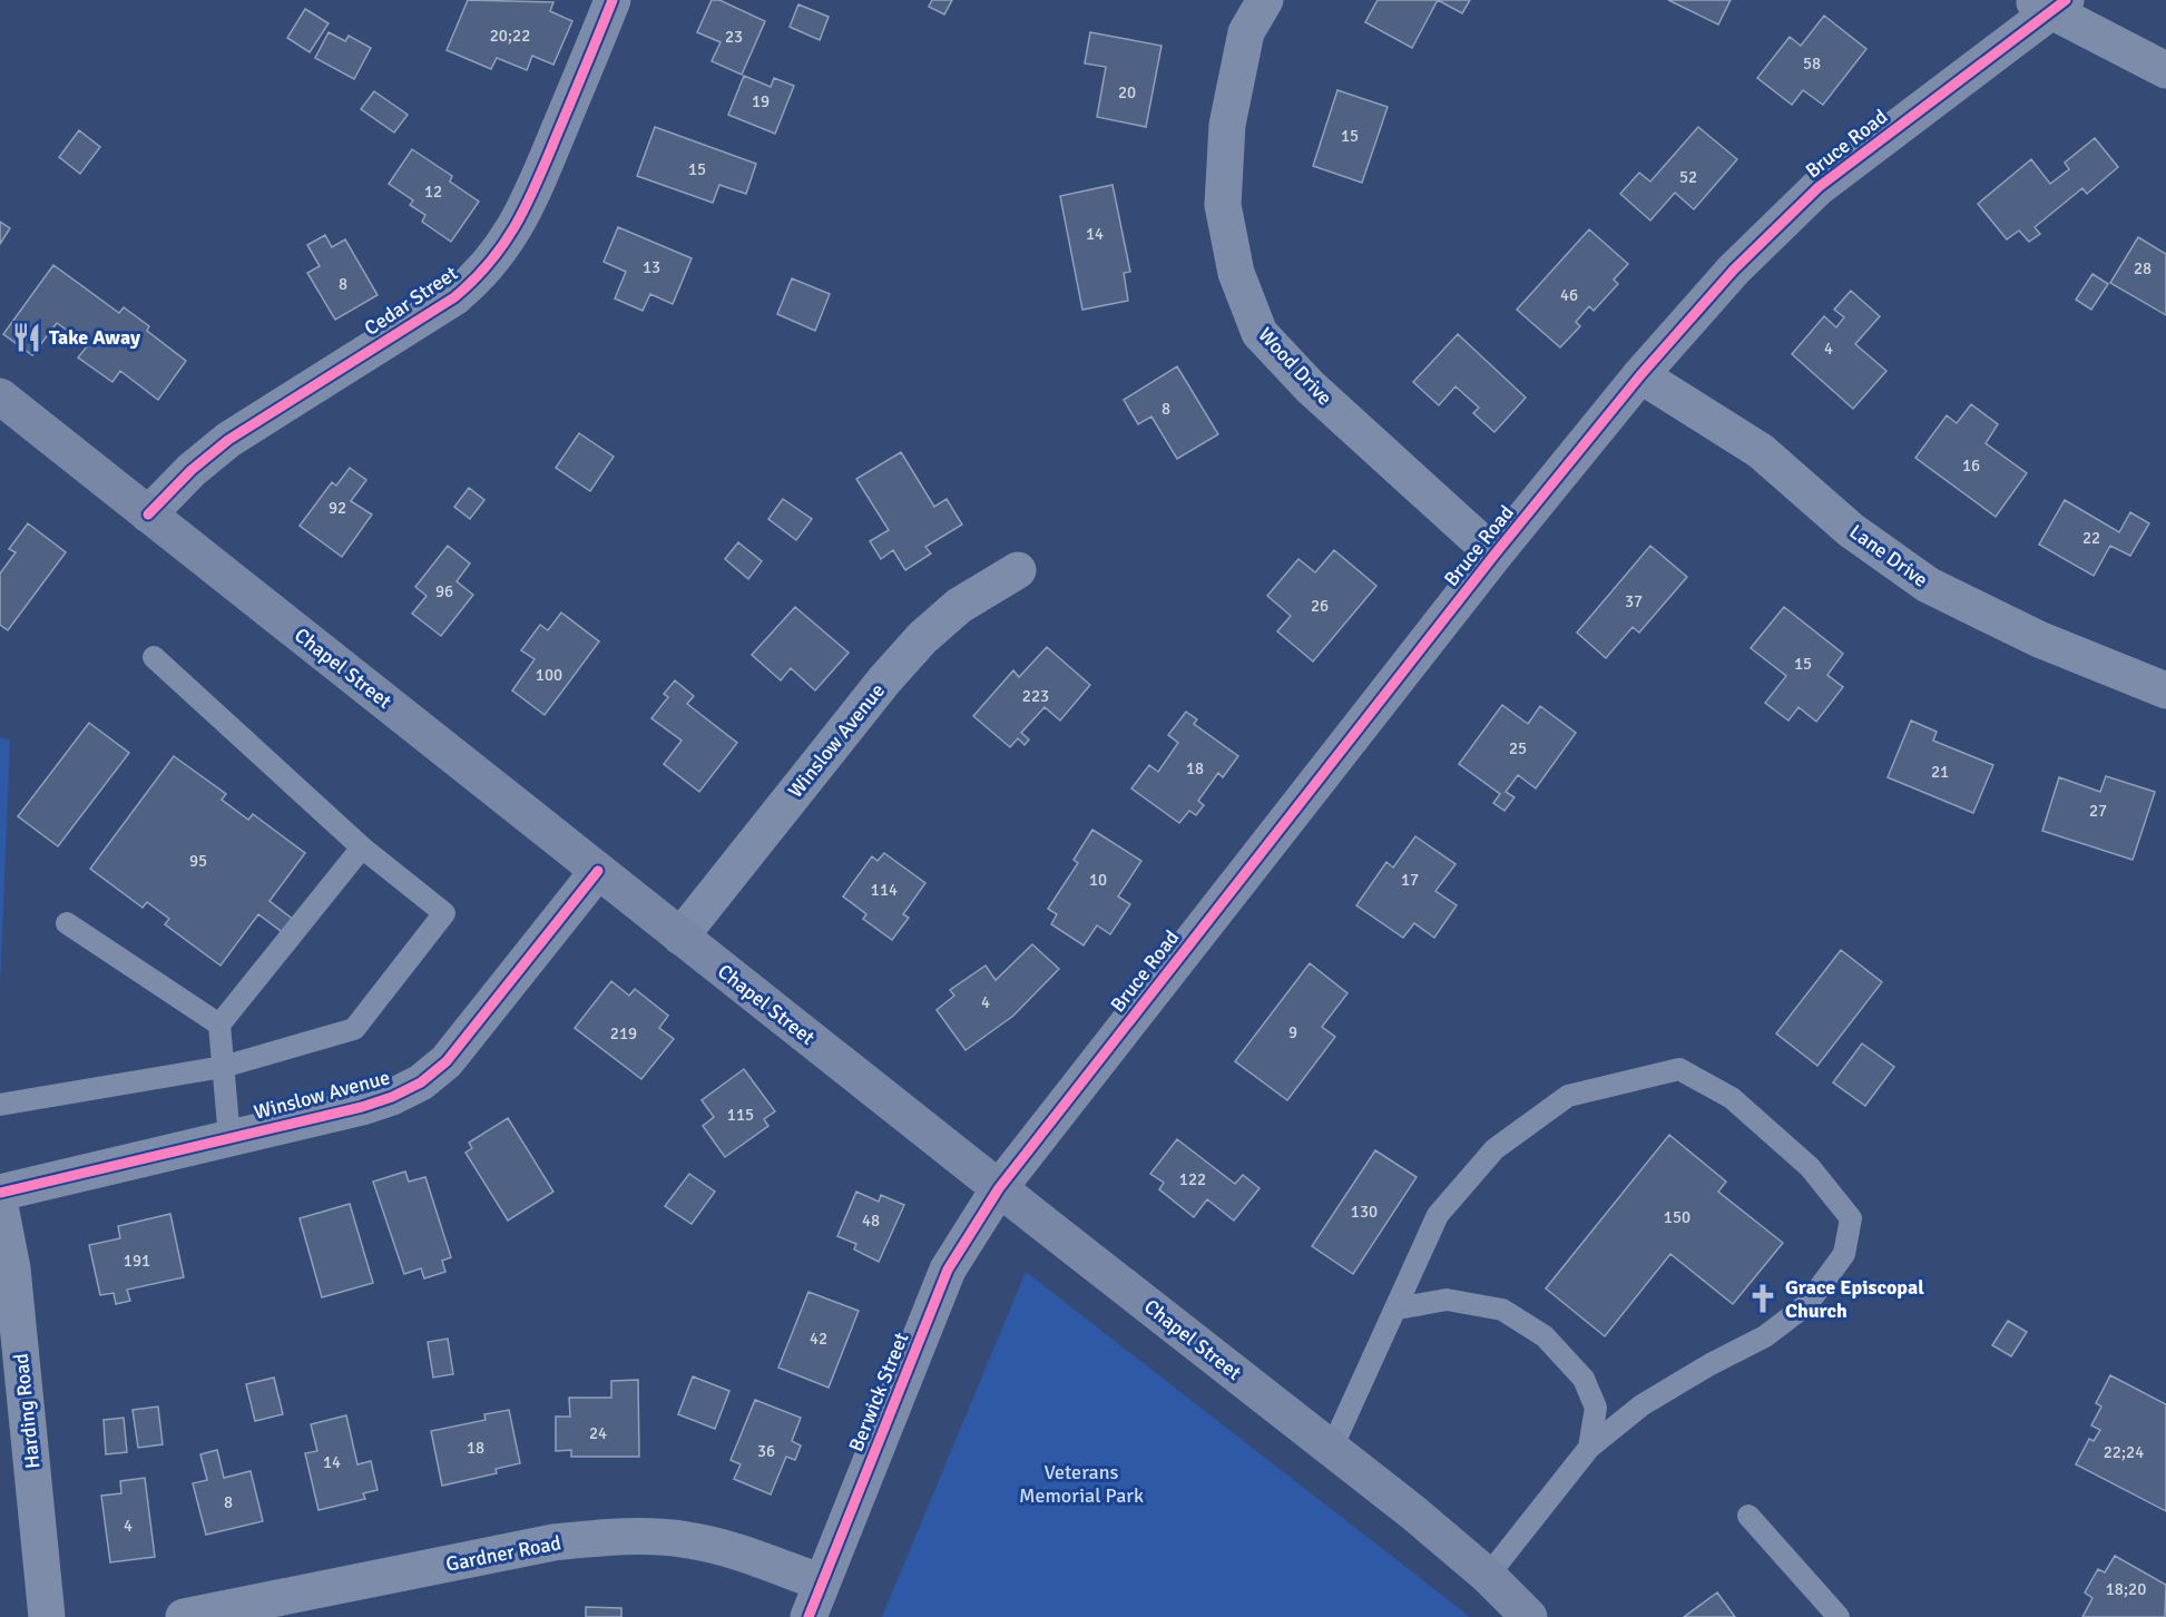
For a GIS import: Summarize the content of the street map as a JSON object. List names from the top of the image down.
{
  "streets": {
    "main road": ["Chapel Street"],
    "street": [
      "Bruce Road",
      "Cedar Street",
      "Wood Drive",
      "Lane Drive",
      "Winslow Avenue",
      "Berwick Street",
      "Harding Road",
      "Gardner Road"
    ]
  },
  "crossings": [
    ["Bruce Road", "Wood Drive"],
    ["Bruce Road", "Lane Drive"],
    ["Bruce Road", "Chapel Street"],
    ["Bruce Road", "Berwick Street"],
    ["Cedar Street", "Chapel Street"],
    ["Chapel Street", "Winslow Avenue"],
    ["Chapel Street", "Berwick Street"],
    ["Berwick Street", "Gardner Road"]
  ],
  "parks": ["Veterans Memorial Park"],
  "places": {
    "restaurant": ["Take Away"],
    "church": ["Grace Episcopal Church"]
  },
  "house_numbers": [
    "20;22",
    "23",
    "58",
    "20",
    "19",
    "15",
    "15",
    "52",
    "12",
    "14",
    "13",
    "28",
    "8",
    "46",
    "4",
    "8",
    "16",
    "92",
    "22",
    "96",
    "37",
    "26",
    "15",
    "100",
    "223",
    "25",
    "18",
    "21",
    "27",
    "95",
    "10",
    "17",
    "114",
    "4",
    "9",
    "219",
    "115",
    "122",
    "130",
    "150",
    "48",
    "191",
    "42",
    "24",
    "18",
    "36",
    "22;24",
    "14",
    "8",
    "4",
    "18;20"
  ]
}
